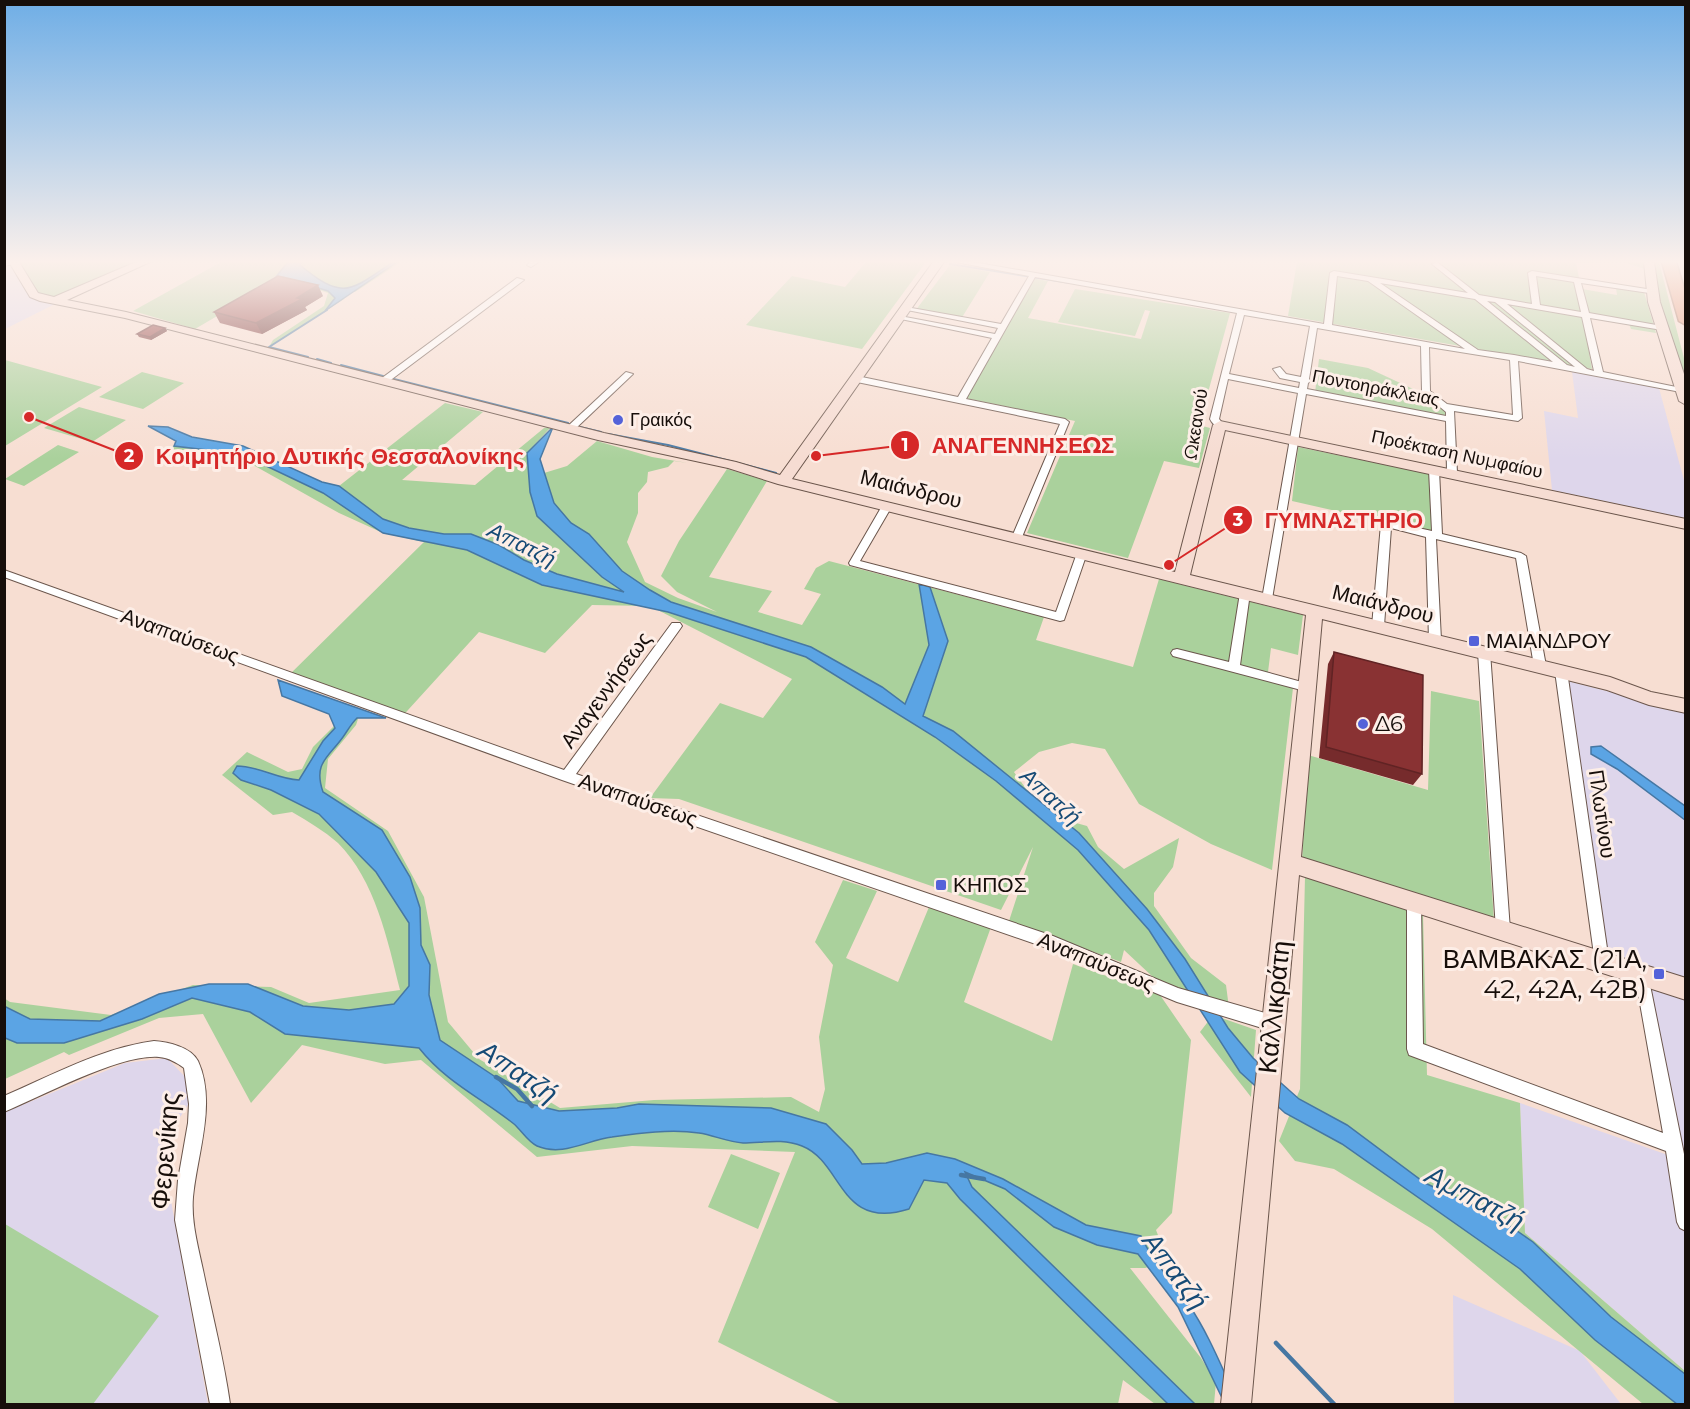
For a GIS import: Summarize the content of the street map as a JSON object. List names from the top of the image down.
{
  "streets": {
    "street": [
      "Ποντοηράκλειας",
      "Ωκεανού",
      "Προέκταση Νυμφαίου",
      "Μαιάνδρου",
      "Αναπαύσεως",
      "Αναγεννήσεως",
      "Πλωτίνου",
      "Καλλικράτη",
      "Φερενίκης"
    ]
  },
  "crossings": [
    ["Ποντοηράκλειας", "Ωκεανού"],
    ["Ωκεανού", "Προέκταση Νυμφαίου"],
    ["Ωκεανού", "Μαιάνδρου"],
    ["Μαιάνδρου", "Πλωτίνου"],
    ["Μαιάνδρου", "Καλλικράτη"],
    ["Αναπαύσεως", "Αναγεννήσεως"],
    ["Αναπαύσεως", "Καλλικράτη"]
  ],
  "water": ["Απατζή", "Αμπατζή"],
  "places": {
    "other": [
      "Κοιμητήριο Δυτικής Θεσσαλονίκης",
      "Γραικός",
      "ΑΝΑΓΕΝΝΗΣΕΩΣ",
      "ΓΥΜΝΑΣΤΗΡΙΟ",
      "Δ6"
    ],
    "transit": ["ΜΑΙΑΝΔΡΟΥ", "ΚΗΠΟΣ", "ΒΑΜΒΑΚΑΣ (21Α, 42, 42Α, 42Β)"]
  }
}
